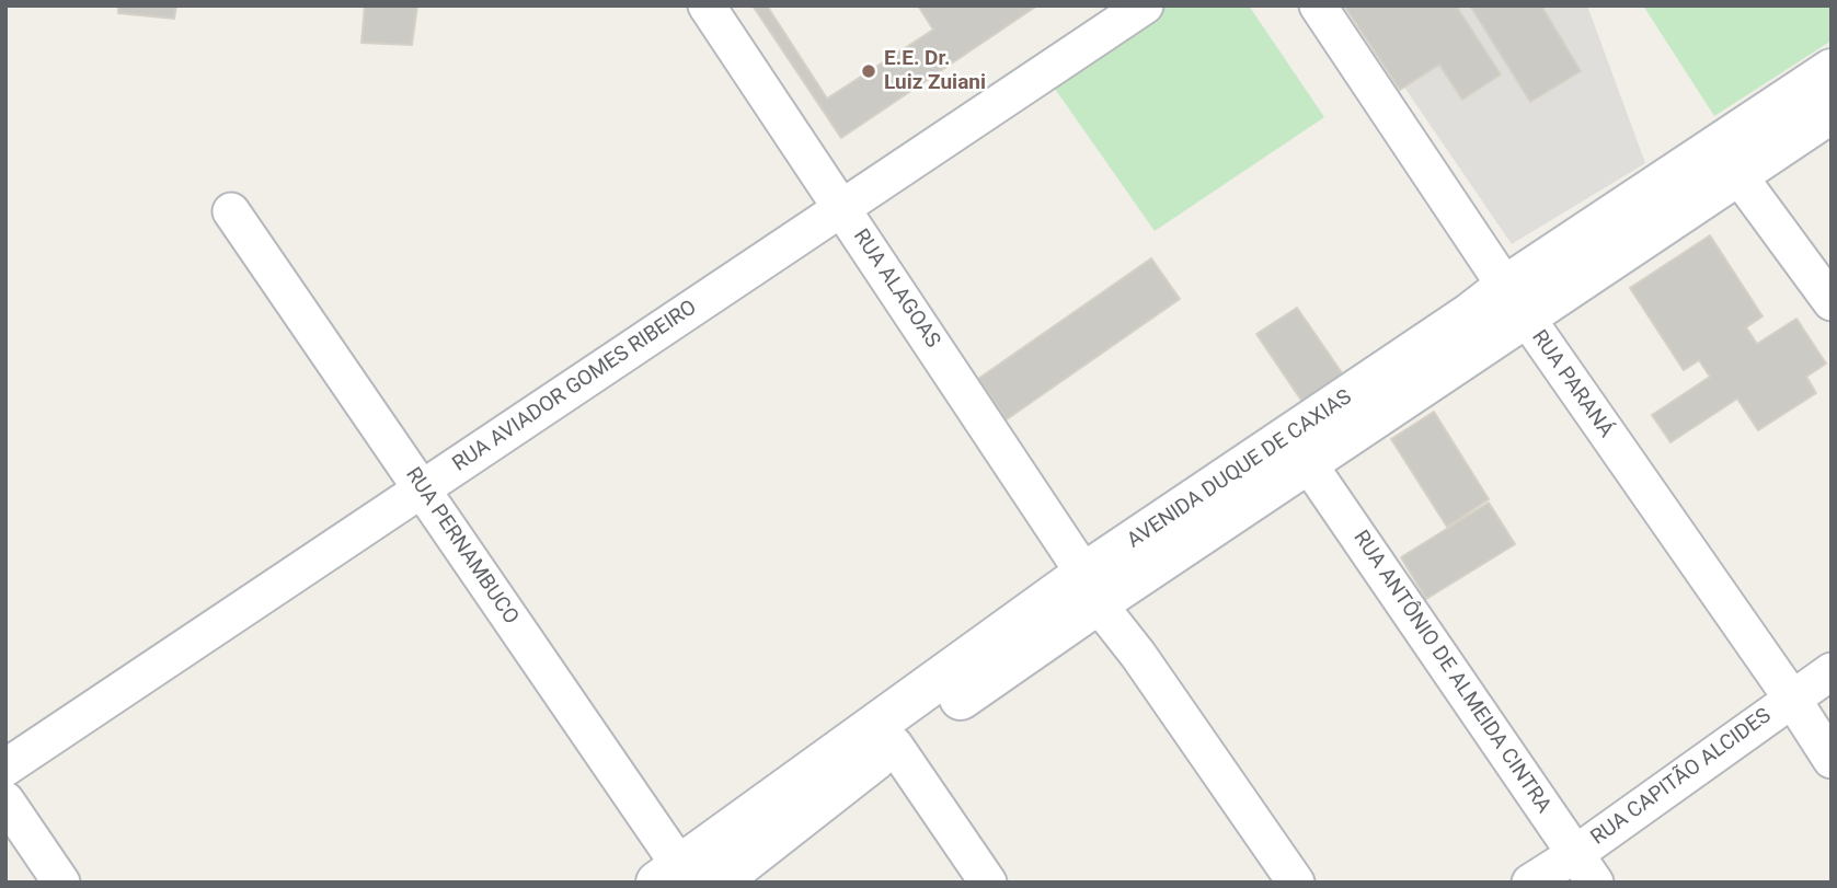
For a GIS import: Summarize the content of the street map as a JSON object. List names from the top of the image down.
{
  "streets": {
    "main road": ["AVENIDA DUQUE DE CAXIAS"],
    "street": [
      "RUA ALAGOAS",
      "RUA PARANÁ",
      "RUA AVIADOR GOMES RIBEIRO",
      "RUA PERNAMBUCO",
      "RUA ANTÔNIO DE ALMEIDA CINTRA",
      "RUA CAPITÃO ALCIDES"
    ]
  },
  "crossings": [
    ["RUA ALAGOAS", "RUA AVIADOR GOMES RIBEIRO"],
    ["RUA ALAGOAS", "AVENIDA DUQUE DE CAXIAS"],
    ["RUA PARANÁ", "AVENIDA DUQUE DE CAXIAS"],
    ["RUA PARANÁ", "RUA CAPITÃO ALCIDES"],
    ["RUA AVIADOR GOMES RIBEIRO", "RUA PERNAMBUCO"],
    ["AVENIDA DUQUE DE CAXIAS", "RUA PERNAMBUCO"],
    ["AVENIDA DUQUE DE CAXIAS", "RUA ANTÔNIO DE ALMEIDA CINTRA"],
    ["RUA ANTÔNIO DE ALMEIDA CINTRA", "RUA CAPITÃO ALCIDES"]
  ],
  "places": ["E.E. Dr. Luiz Zuiani"]
}
